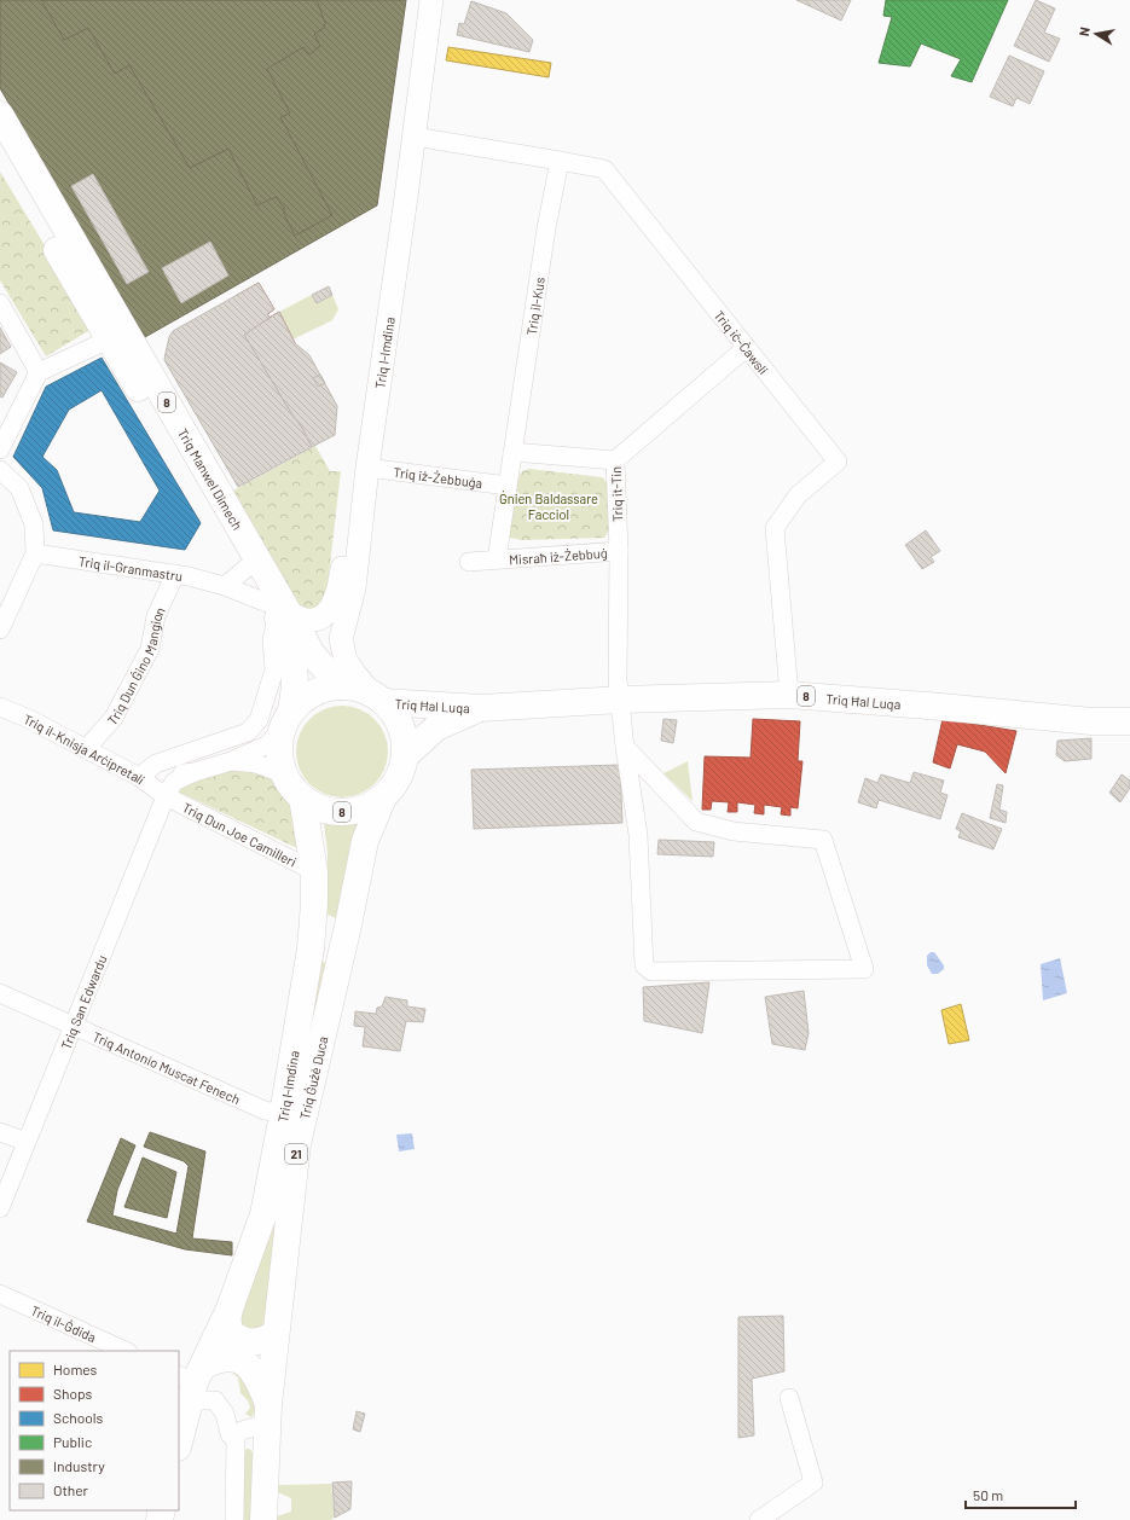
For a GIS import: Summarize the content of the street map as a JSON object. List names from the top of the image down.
{
  "streets": {
    "highway": [
      "Triq l-Imdina",
      "8",
      "Triq Manwel Dimech",
      "Triq Ħal Luqa",
      "Triq Ġużè Duca",
      "21"
    ],
    "street": [
      "Triq il-Kus",
      "Triq iċ-Ċawsli",
      "Triq iż-Żebbuġa",
      "Triq it-Tin",
      "Misraħ iż-Żebbuġ",
      "Triq il-Granmastru",
      "Triq Dun Ġino Mangion",
      "Triq il-Knisja Arċipretali",
      "Triq Dun Joe Camilleri",
      "Triq San Edwardu",
      "Triq Antonio Muscat Fenech",
      "Triq il-Ġdida"
    ]
  },
  "crossings": [
    ["Triq il-Kus", "Triq iċ-Ċawsli"],
    ["Triq il-Kus", "Misraħ iż-Żebbuġ"],
    ["Triq iċ-Ċawsli", "Triq l-Imdina"],
    ["Triq iċ-Ċawsli", "Triq it-Tin"],
    ["Triq iċ-Ċawsli", "Triq Ħal Luqa"],
    ["Triq l-Imdina", "8"],
    ["Triq l-Imdina", "Triq iż-Żebbuġa"],
    ["Triq l-Imdina", "Triq Manwel Dimech"],
    ["Triq l-Imdina", "Triq il-Granmastru"],
    ["Triq l-Imdina", "Triq Ħal Luqa"],
    ["Triq l-Imdina", "Triq Dun Joe Camilleri"],
    ["Triq l-Imdina", "Triq Antonio Muscat Fenech"],
    ["Triq l-Imdina", "Triq Ġużè Duca"],
    ["8", "Triq Manwel Dimech"],
    ["8", "Triq Ħal Luqa"],
    ["8", "Triq Ġużè Duca"],
    ["Triq iż-Żebbuġa", "Misraħ iż-Żebbuġ"],
    ["Triq Manwel Dimech", "Triq il-Granmastru"],
    ["Triq Manwel Dimech", "Triq Ħal Luqa"],
    ["Triq Manwel Dimech", "Triq Ġużè Duca"],
    ["Triq it-Tin", "Misraħ iż-Żebbuġ"],
    ["Triq it-Tin", "Triq Ħal Luqa"],
    ["Triq il-Granmastru", "Triq Dun Ġino Mangion"],
    ["Triq Dun Ġino Mangion", "Triq il-Knisja Arċipretali"],
    ["Triq Ħal Luqa", "Triq Ġużè Duca"],
    ["Triq il-Knisja Arċipretali", "Triq Dun Joe Camilleri"],
    ["Triq il-Knisja Arċipretali", "Triq San Edwardu"],
    ["Triq Dun Joe Camilleri", "Triq San Edwardu"],
    ["Triq San Edwardu", "Triq Antonio Muscat Fenech"]
  ],
  "parks": ["Ġnien Baldassare Facciol"],
  "legend": [
    "Homes",
    "Shops",
    "Schools",
    "Public",
    "Industry",
    "Other"
  ],
  "scale_bar": "50 m",
  "north": "left"
}
